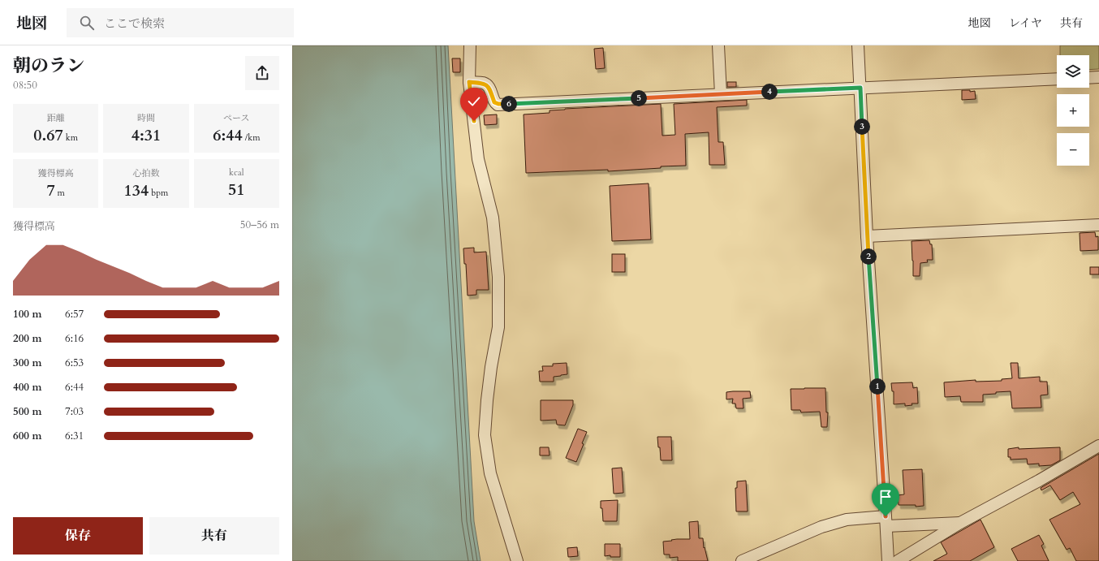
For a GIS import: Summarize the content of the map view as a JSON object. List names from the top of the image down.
{
  "page": {
    "header": "地図",
    "search": "ここで検索",
    "nav": ["地図", "レイヤ", "共有"],
    "heading": ["朝のラン", "08:50"],
    "map_buttons": ["+", "−"],
    "pins": [
      "4",
      "5",
      "6",
      "3",
      "2",
      "1"
    ],
    "stats": [
      ["距離", "0.67 km"],
      ["時間", "4:31"],
      ["ペース", "6:44 /km"],
      ["獲得標高", "7 m"],
      ["心拍数", "134 bpm"],
      ["kcal", "51"]
    ],
    "chart": ["獲得標高", "50–56 m"],
    "list": [
      {
        "name": "100 m",
        "note": "6:57"
      },
      {
        "name": "200 m",
        "note": "6:16"
      },
      {
        "name": "300 m",
        "note": "6:53"
      },
      {
        "name": "400 m",
        "note": "6:44"
      },
      {
        "name": "500 m",
        "note": "7:03"
      },
      {
        "name": "600 m",
        "note": "6:31"
      }
    ],
    "buttons": ["保存", "共有"]
  }
}
